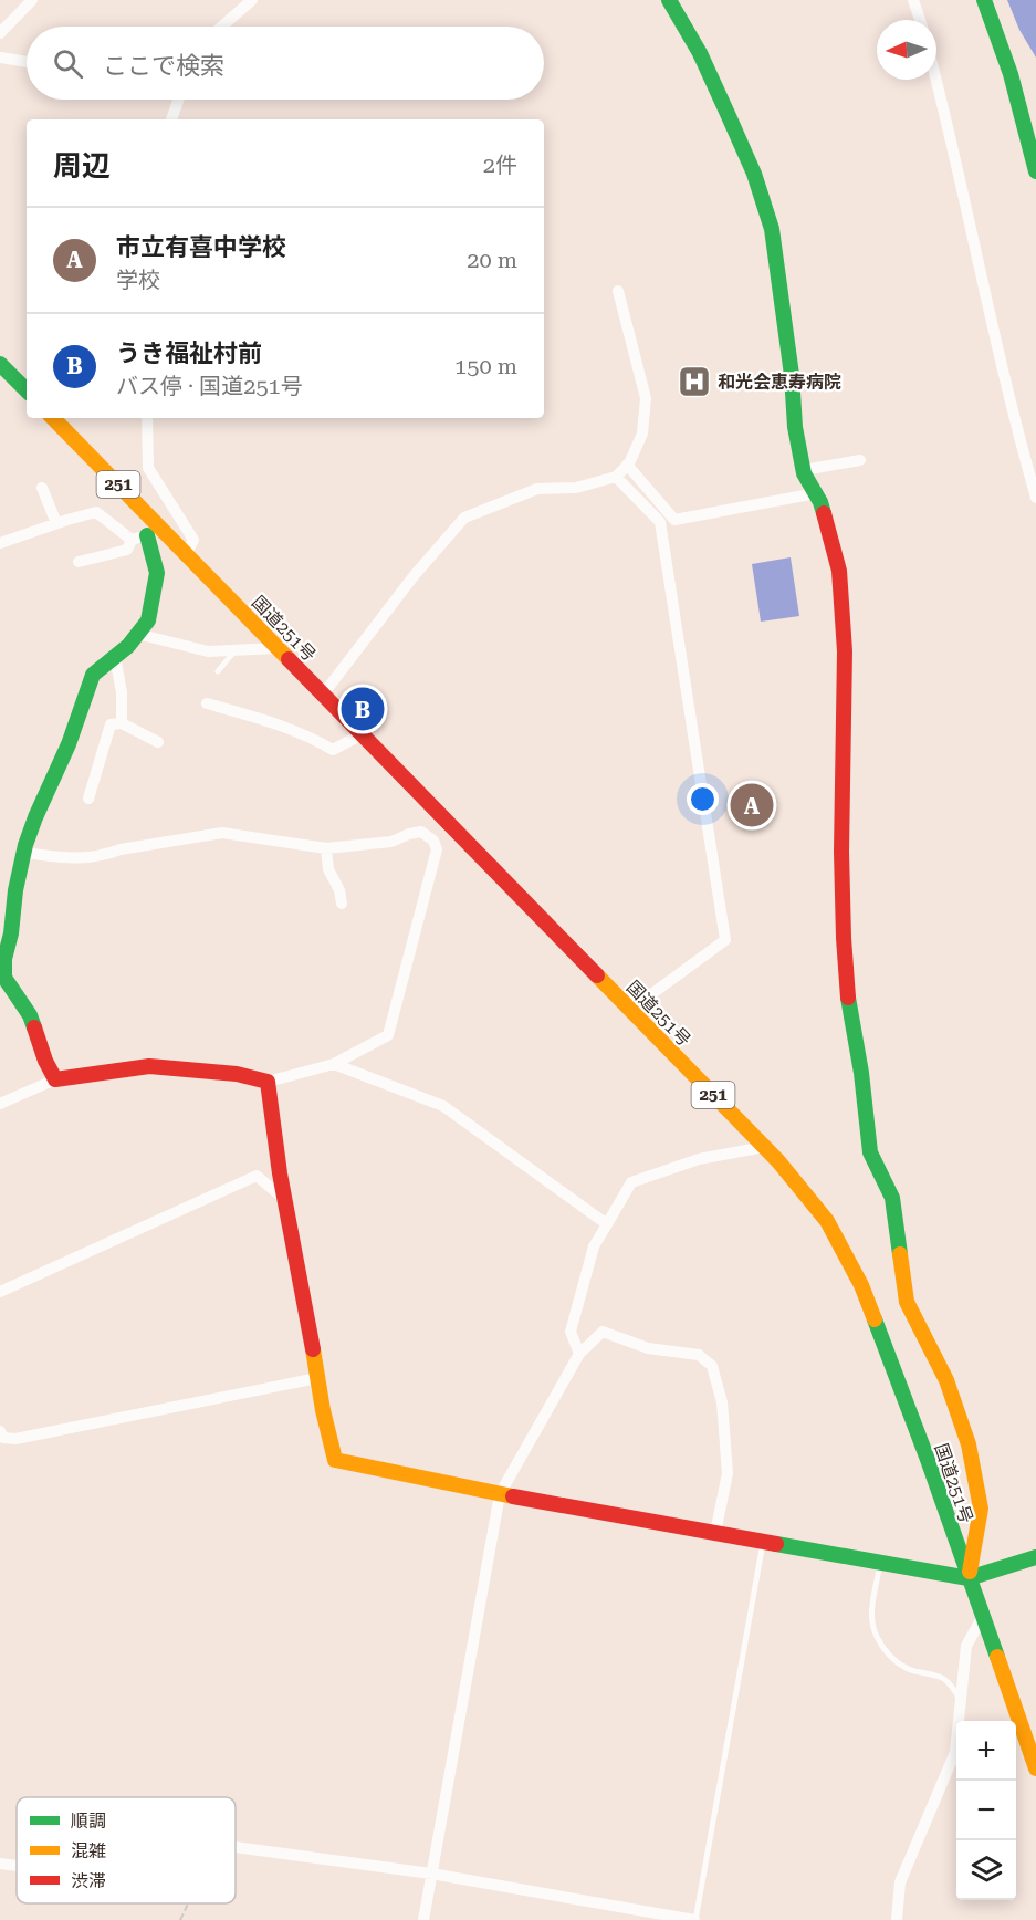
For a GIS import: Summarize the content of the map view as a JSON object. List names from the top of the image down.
{
  "streets": {
    "main road": ["251", "国道251号"]
  },
  "places": {
    "hospital": ["和光会恵寿病院"]
  },
  "legend": ["順調", "混雑", "渋滞"],
  "north": "left",
  "page": {
    "search": "ここで検索",
    "heading": ["周辺", "2件"],
    "list": [
      {
        "mark": "A",
        "name": "市立有喜中学校",
        "note": "学校",
        "value": "20 m"
      },
      {
        "mark": "B",
        "name": "うき福祉村前",
        "note": "バス停 · 国道251号",
        "value": "150 m"
      }
    ],
    "pins": ["B", "A"],
    "map_buttons": ["+", "−"]
  }
}
